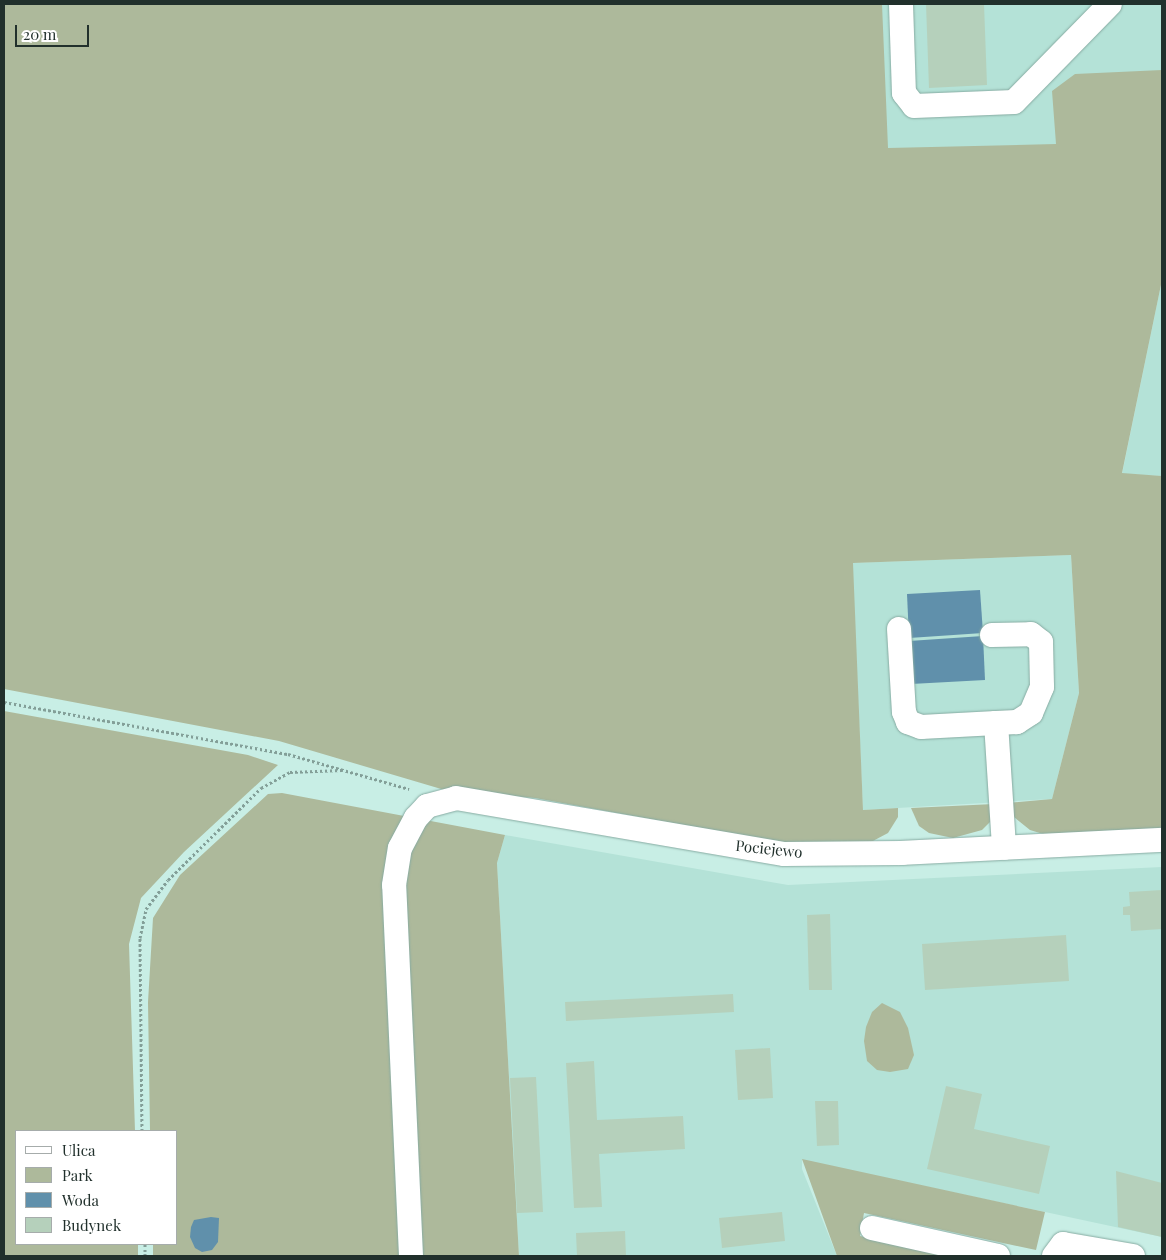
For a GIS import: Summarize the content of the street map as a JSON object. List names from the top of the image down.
{
  "streets": {
    "street": ["Pociejewo"]
  },
  "legend": [
    "Ulica",
    "Park",
    "Woda",
    "Budynek"
  ],
  "scale_bar": "20 m"
}
